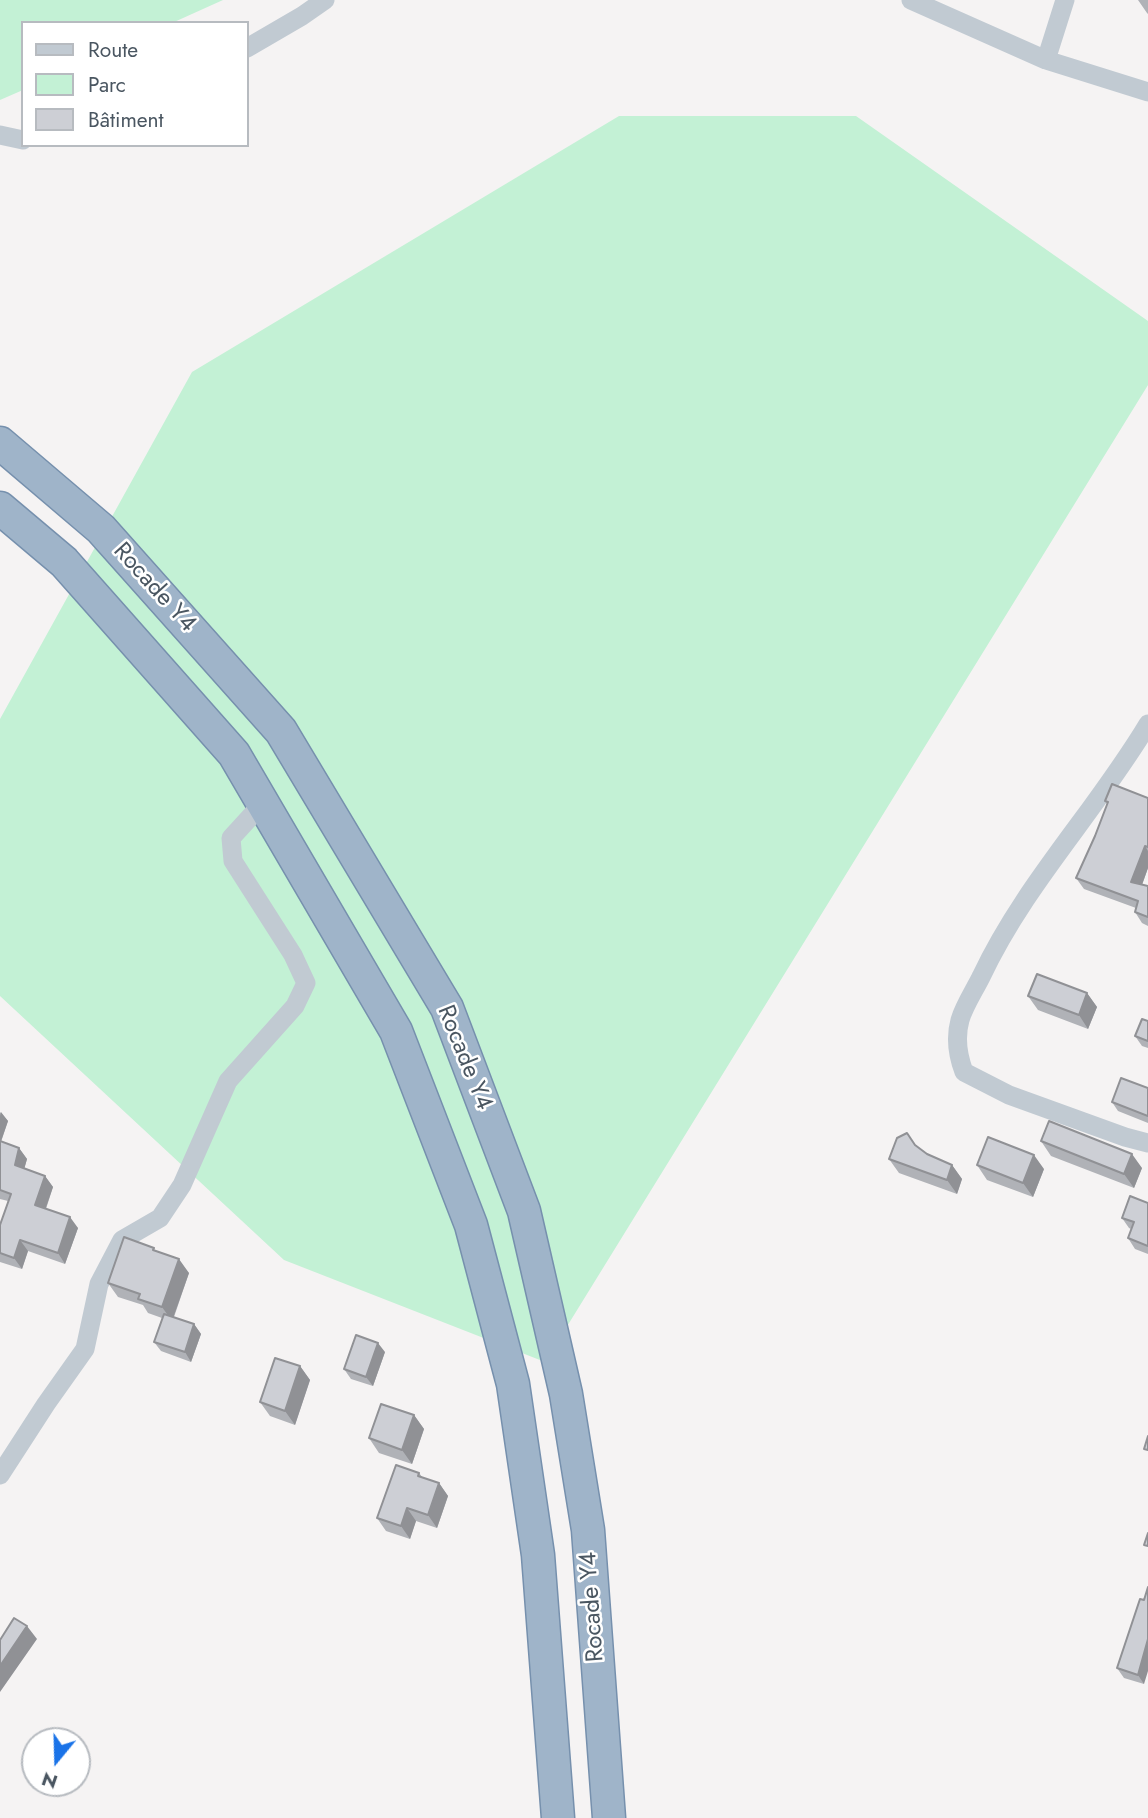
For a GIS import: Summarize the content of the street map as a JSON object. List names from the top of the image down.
{
  "streets": {
    "highway": ["Rocade Y4"]
  },
  "legend": ["Route", "Parc", "Bâtiment"],
  "north": "bottom"
}
